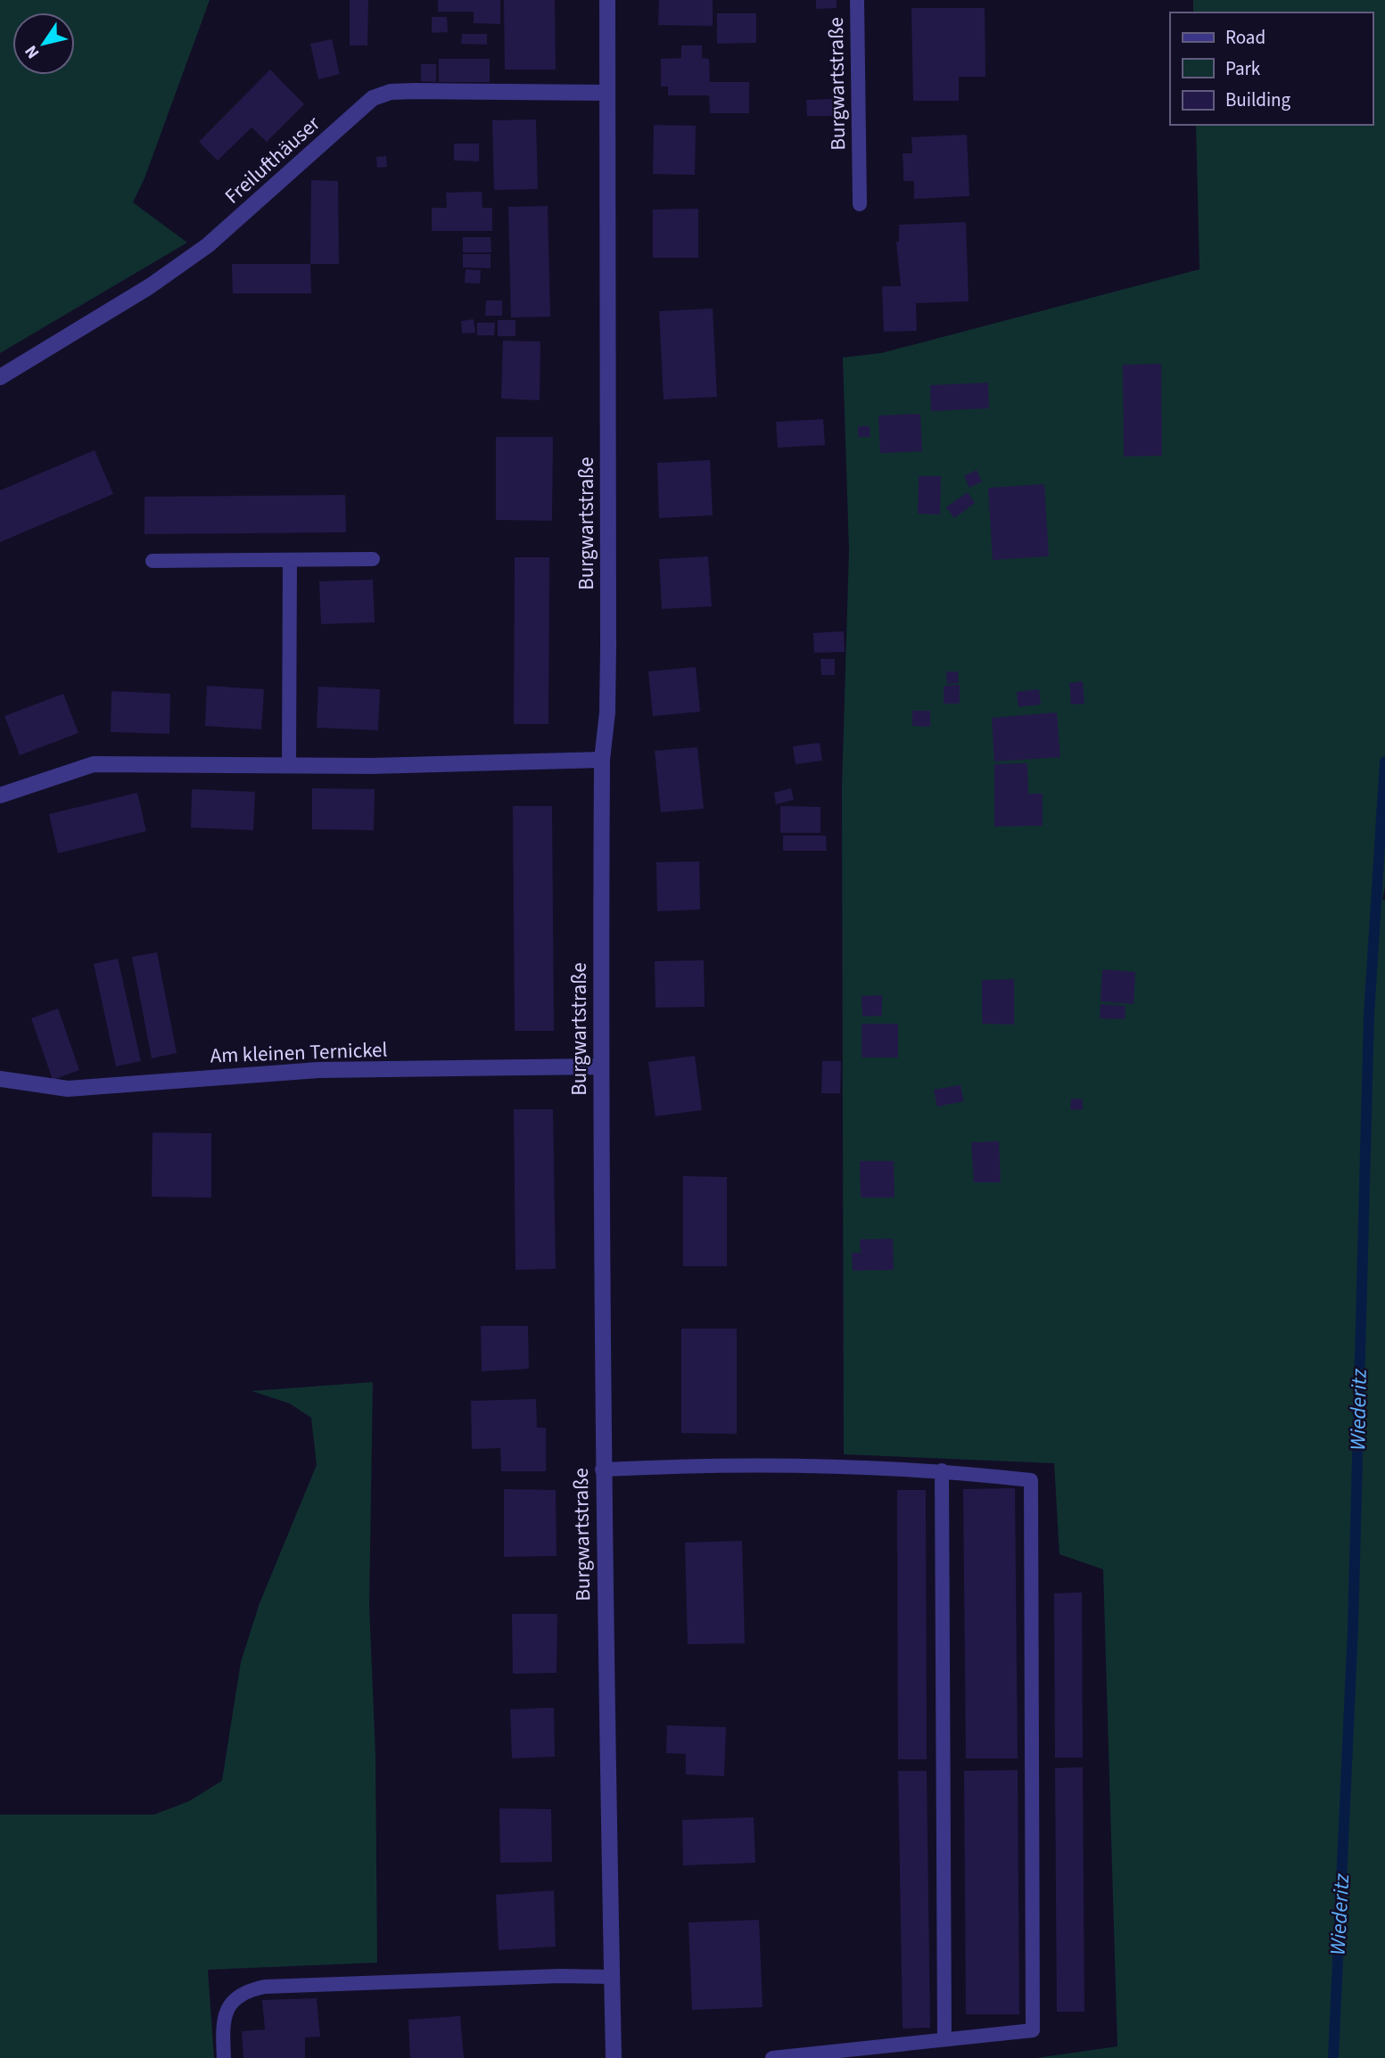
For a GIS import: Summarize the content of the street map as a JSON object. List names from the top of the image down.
{
  "streets": {
    "street": ["Burgwartstraße", "Freilufthäuser", "Am kleinen Ternickel"]
  },
  "crossings": [
    ["Burgwartstraße", "Freilufthäuser"],
    ["Burgwartstraße", "Am kleinen Ternickel"]
  ],
  "water": ["Wiederitz"],
  "legend": ["Road", "Park", "Building"],
  "north": "bottom left"
}
